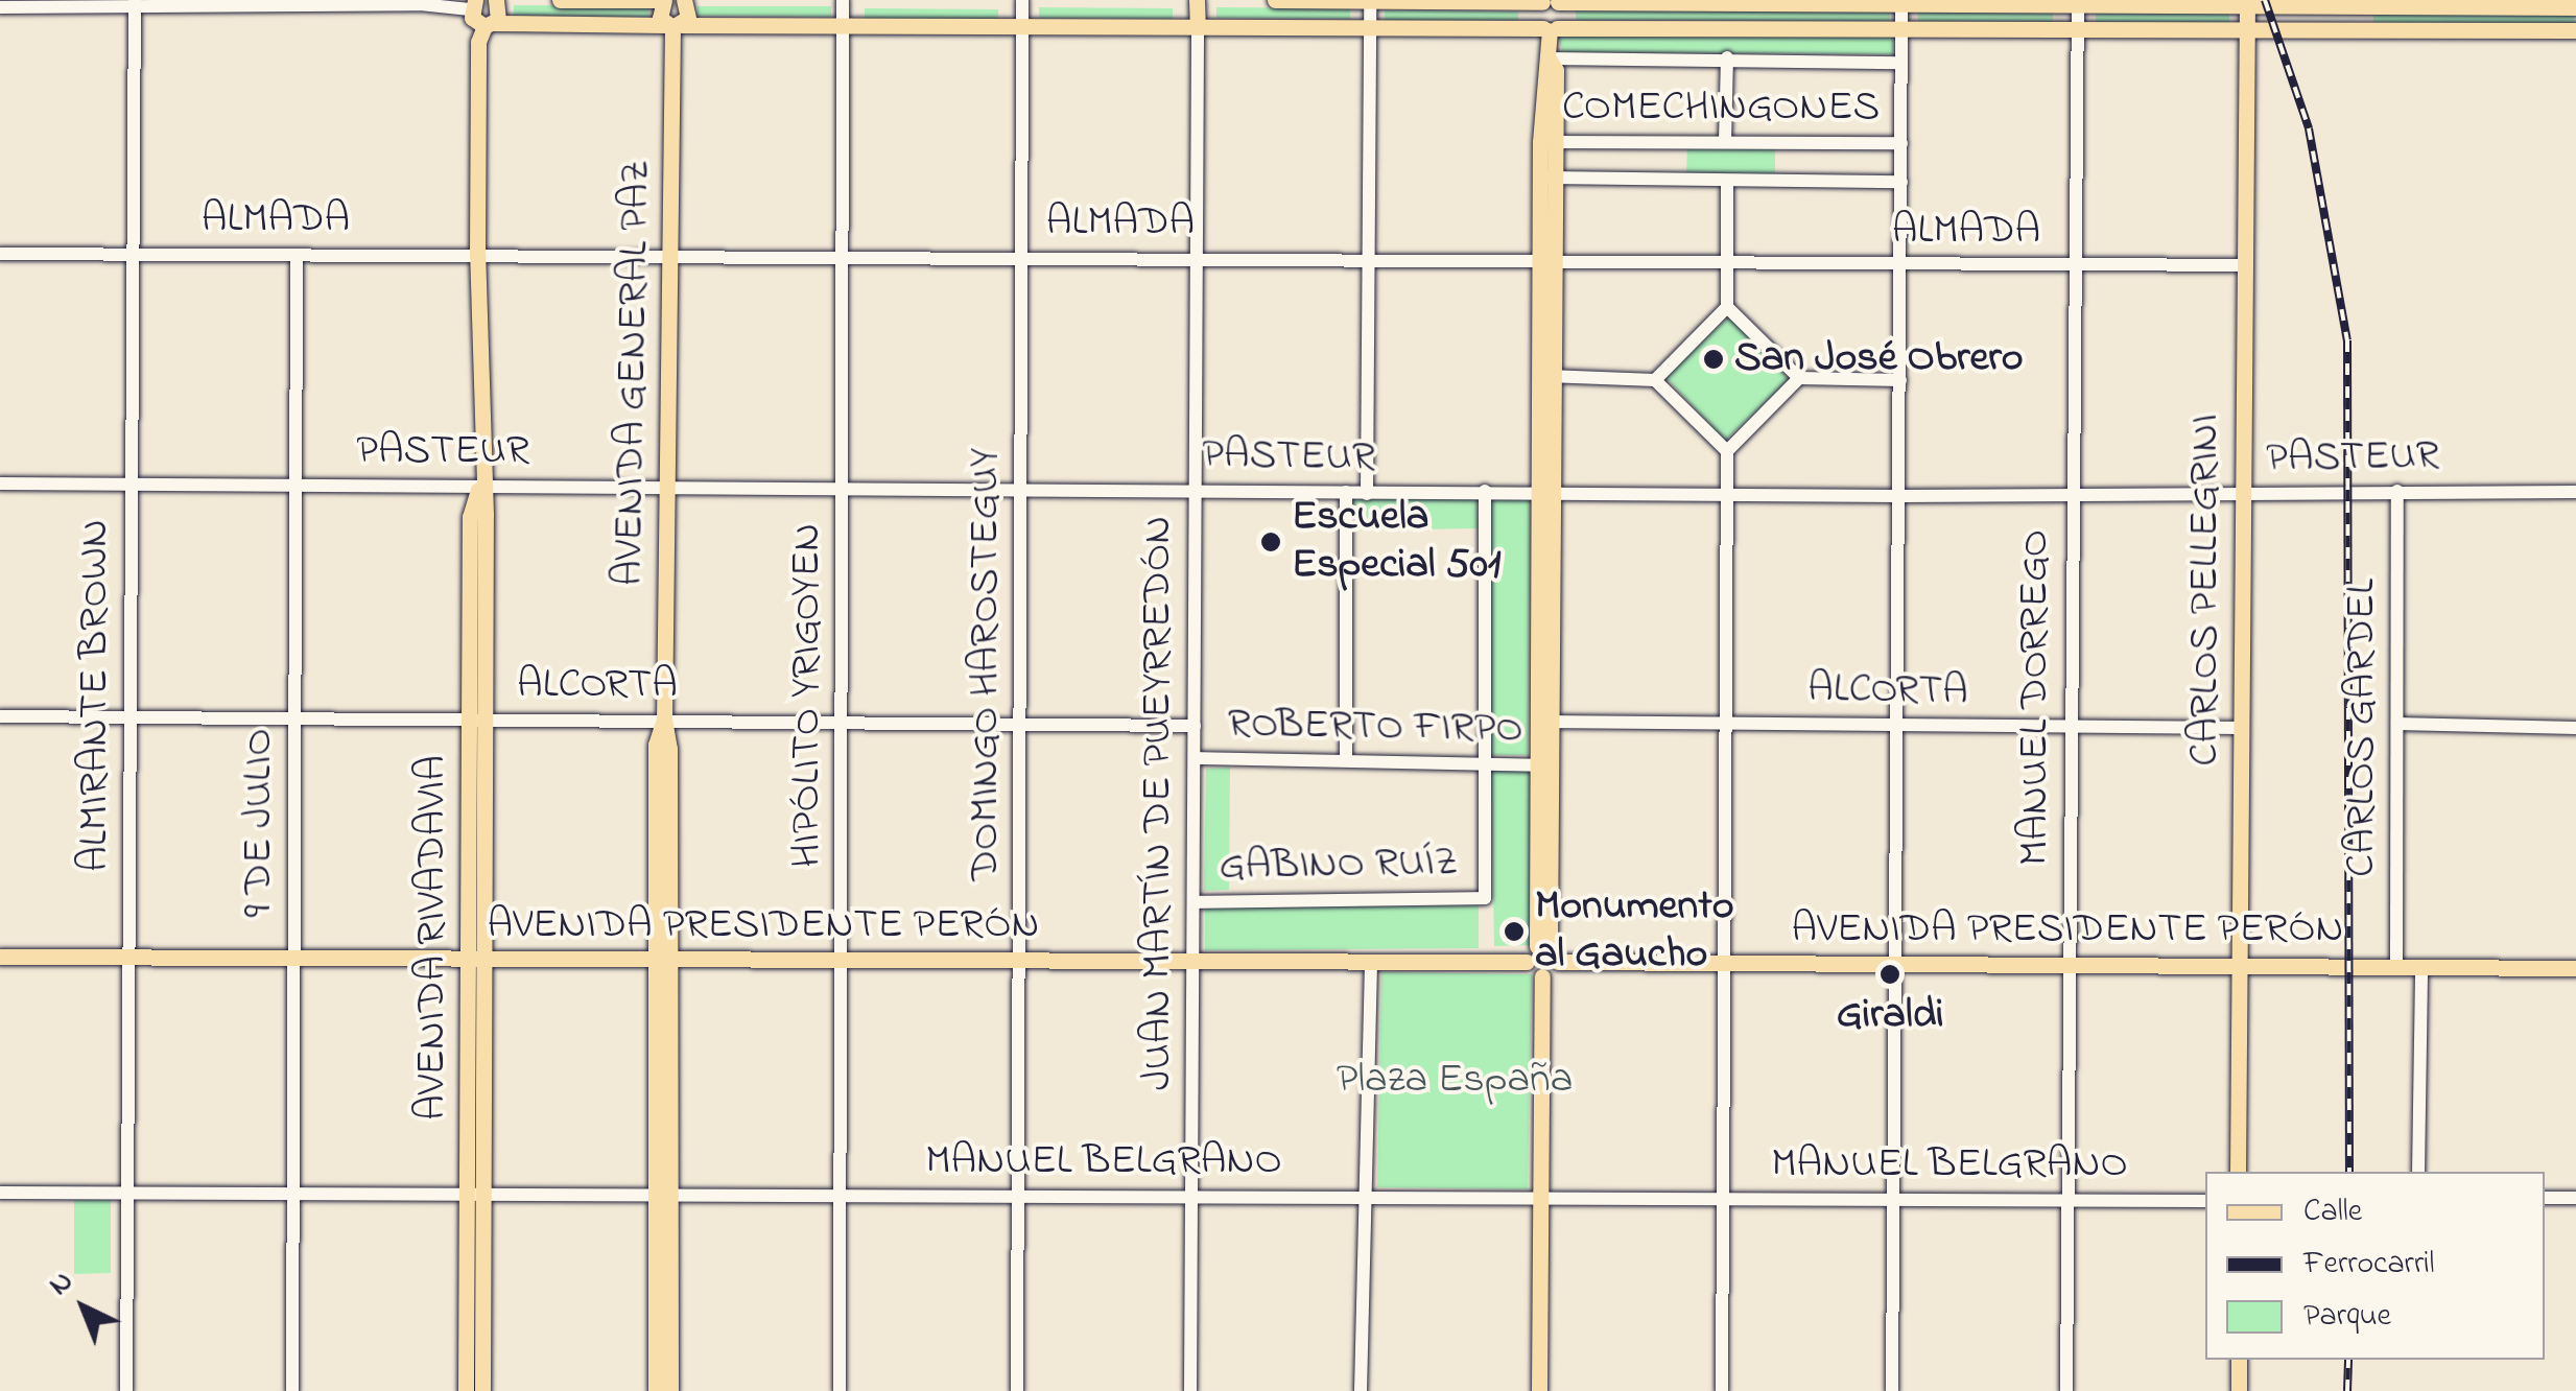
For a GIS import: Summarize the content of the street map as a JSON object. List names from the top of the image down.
{
  "streets": {
    "main road": [
      "AVENIDA GENERAL PAZ",
      "CARLOS PELLEGRINI",
      "AVENIDA PRESIDENTE PERÓN",
      "AVENIDA RIVADAVIA"
    ],
    "street": [
      "COMECHINGONES",
      "ALMADA",
      "PASTEUR",
      "DOMINGO HAROSTEGUY",
      "ALCORTA",
      "ALMIRANTE BROWN",
      "HIPÓLITO YRIGOYEN",
      "MANUEL DORREGO",
      "ROBERTO FIRPO",
      "CARLOS GARDEL",
      "JUAN MARTÍN DE PUEYRREDÓN",
      "9 DE JULIO",
      "GABINO RUÍZ",
      "MANUEL BELGRANO"
    ]
  },
  "crossings": [
    ["ALMADA", "AVENIDA GENERAL PAZ"],
    ["ALMADA", "CARLOS PELLEGRINI"],
    ["ALMADA", "DOMINGO HAROSTEGUY"],
    ["ALMADA", "ALMIRANTE BROWN"],
    ["ALMADA", "HIPÓLITO YRIGOYEN"],
    ["ALMADA", "MANUEL DORREGO"],
    ["ALMADA", "JUAN MARTÍN DE PUEYRREDÓN"],
    ["ALMADA", "9 DE JULIO"],
    ["ALMADA", "AVENIDA RIVADAVIA"],
    ["AVENIDA GENERAL PAZ", "PASTEUR"],
    ["AVENIDA GENERAL PAZ", "ALCORTA"],
    ["AVENIDA GENERAL PAZ", "AVENIDA PRESIDENTE PERÓN"],
    ["AVENIDA GENERAL PAZ", "MANUEL BELGRANO"],
    ["PASTEUR", "CARLOS PELLEGRINI"],
    ["PASTEUR", "DOMINGO HAROSTEGUY"],
    ["PASTEUR", "ALMIRANTE BROWN"],
    ["PASTEUR", "HIPÓLITO YRIGOYEN"],
    ["PASTEUR", "MANUEL DORREGO"],
    ["PASTEUR", "CARLOS GARDEL"],
    ["PASTEUR", "JUAN MARTÍN DE PUEYRREDÓN"],
    ["PASTEUR", "9 DE JULIO"],
    ["PASTEUR", "AVENIDA RIVADAVIA"],
    ["CARLOS PELLEGRINI", "ALCORTA"],
    ["CARLOS PELLEGRINI", "AVENIDA PRESIDENTE PERÓN"],
    ["DOMINGO HAROSTEGUY", "ALCORTA"],
    ["DOMINGO HAROSTEGUY", "AVENIDA PRESIDENTE PERÓN"],
    ["DOMINGO HAROSTEGUY", "MANUEL BELGRANO"],
    ["ALCORTA", "ALMIRANTE BROWN"],
    ["ALCORTA", "HIPÓLITO YRIGOYEN"],
    ["ALCORTA", "MANUEL DORREGO"],
    ["ALCORTA", "JUAN MARTÍN DE PUEYRREDÓN"],
    ["ALCORTA", "9 DE JULIO"],
    ["ALCORTA", "AVENIDA RIVADAVIA"],
    ["ALMIRANTE BROWN", "AVENIDA PRESIDENTE PERÓN"],
    ["ALMIRANTE BROWN", "MANUEL BELGRANO"],
    ["HIPÓLITO YRIGOYEN", "AVENIDA PRESIDENTE PERÓN"],
    ["HIPÓLITO YRIGOYEN", "MANUEL BELGRANO"],
    ["MANUEL DORREGO", "AVENIDA PRESIDENTE PERÓN"],
    ["MANUEL DORREGO", "MANUEL BELGRANO"],
    ["ROBERTO FIRPO", "JUAN MARTÍN DE PUEYRREDÓN"],
    ["ROBERTO FIRPO", "GABINO RUÍZ"],
    ["CARLOS GARDEL", "AVENIDA PRESIDENTE PERÓN"],
    ["JUAN MARTÍN DE PUEYRREDÓN", "GABINO RUÍZ"],
    ["JUAN MARTÍN DE PUEYRREDÓN", "AVENIDA PRESIDENTE PERÓN"],
    ["JUAN MARTÍN DE PUEYRREDÓN", "MANUEL BELGRANO"],
    ["9 DE JULIO", "AVENIDA PRESIDENTE PERÓN"],
    ["9 DE JULIO", "MANUEL BELGRANO"],
    ["AVENIDA PRESIDENTE PERÓN", "AVENIDA RIVADAVIA"],
    ["AVENIDA RIVADAVIA", "MANUEL BELGRANO"]
  ],
  "parks": ["Plaza España"],
  "places": [
    "San José Obrero",
    "Escuela Especial 501",
    "Monumento al Gaucho",
    "Giraldi"
  ],
  "legend": ["Calle", "Ferrocarril", "Parque"],
  "north": "top left"
}
